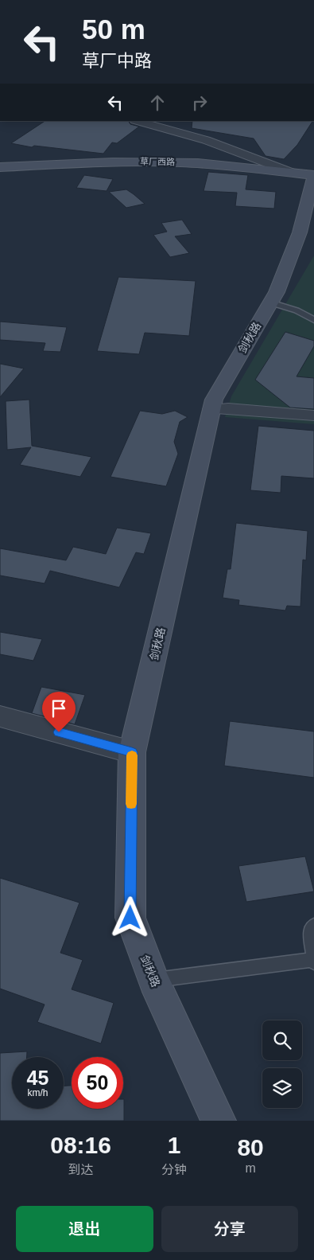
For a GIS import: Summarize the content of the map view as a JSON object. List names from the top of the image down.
{
  "streets": {
    "main road": ["草厂西路", "剑秋路"]
  },
  "crossings": [
    ["草厂西路", "剑秋路"]
  ],
  "page": {
    "turn": ["50 m", "草厂中路"],
    "speed": "45 km/h",
    "limit": "50",
    "eta": [
      "08:16",
      "到达",
      "1",
      "分钟",
      "80",
      "m"
    ],
    "buttons": ["退出", "分享"]
  }
}
